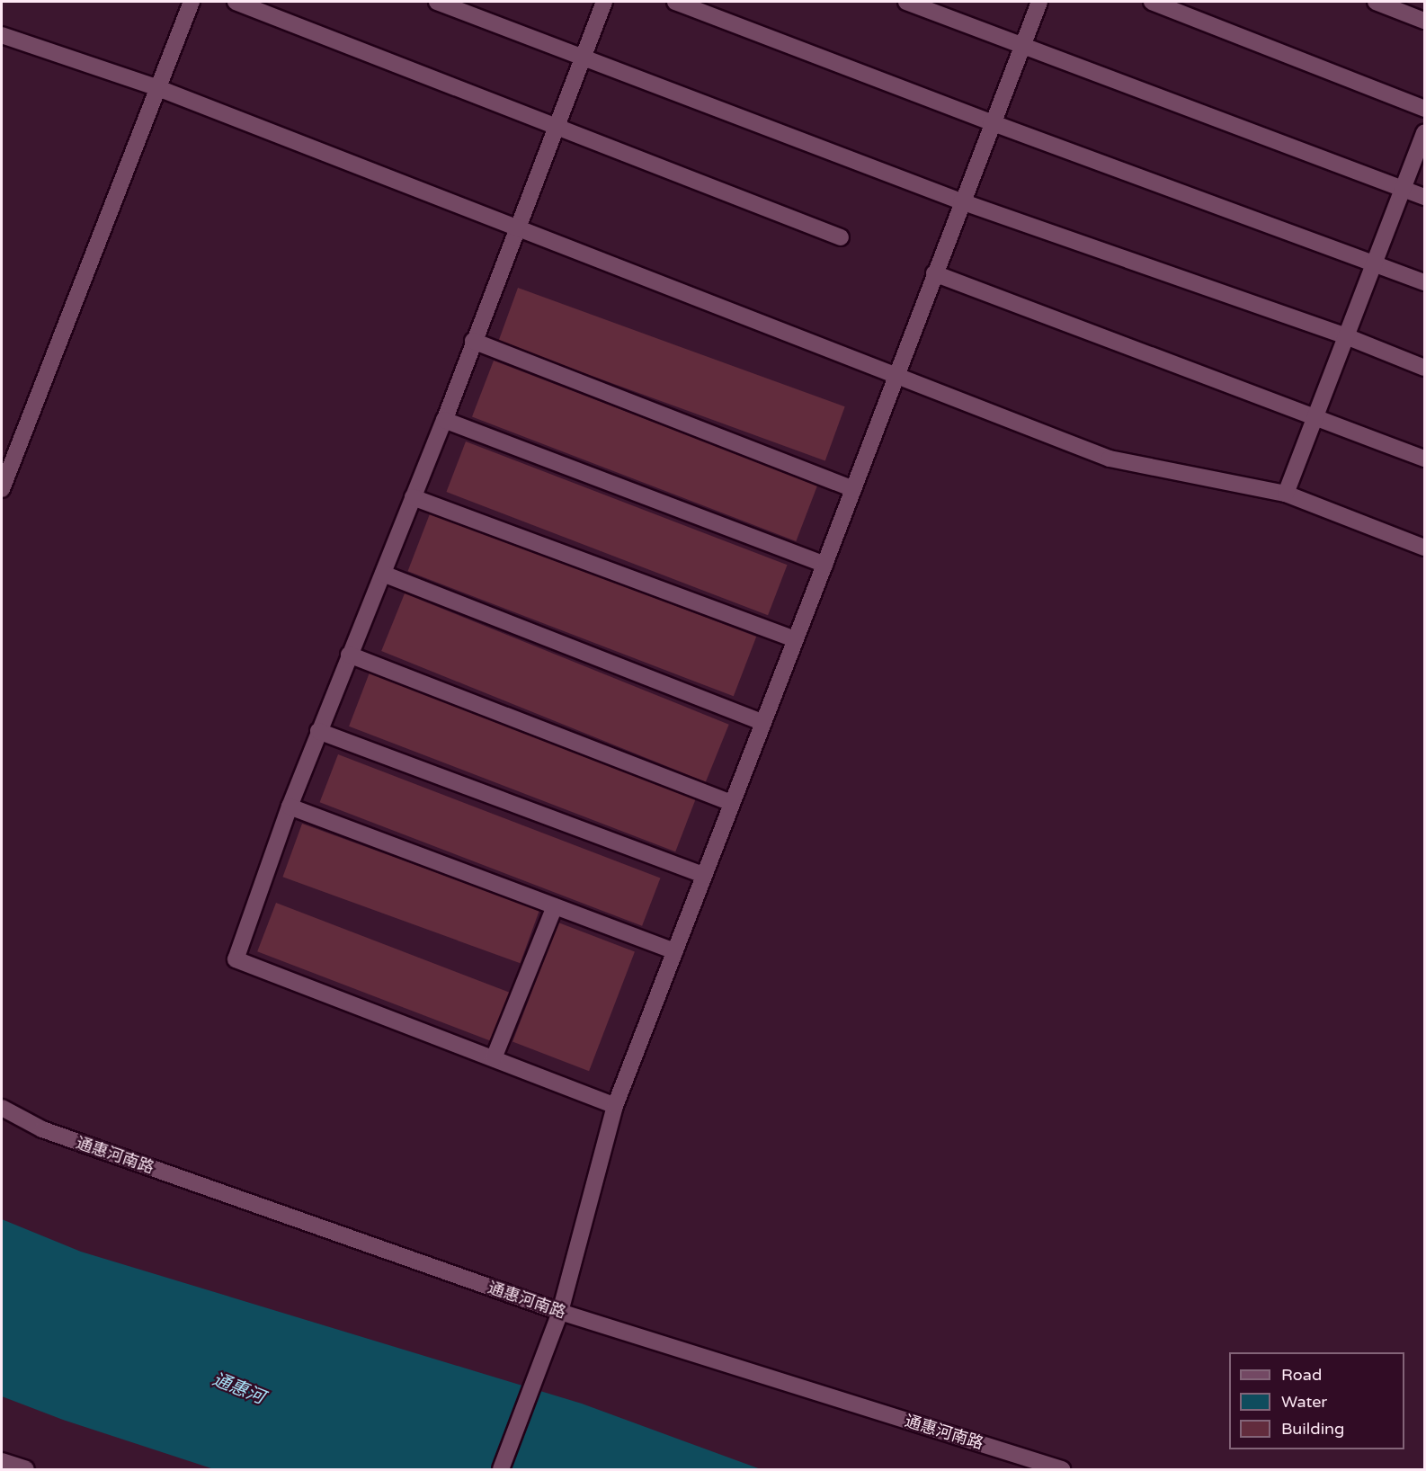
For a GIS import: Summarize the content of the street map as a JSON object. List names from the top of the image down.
{
  "streets": {
    "street": ["通惠河南路"]
  },
  "water": ["通惠河"],
  "legend": ["Road", "Water", "Building"]
}
